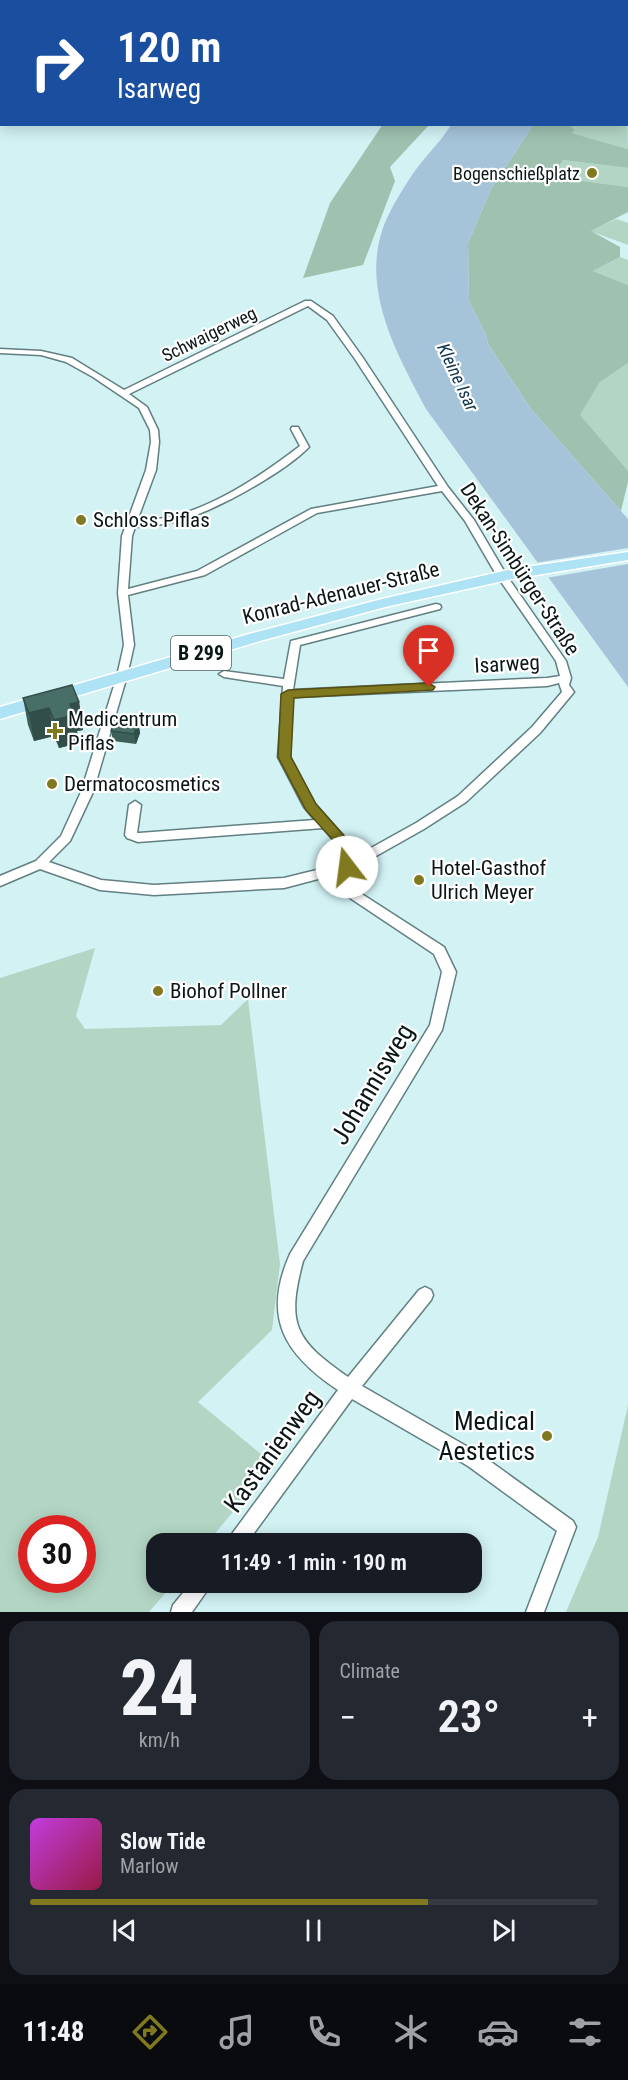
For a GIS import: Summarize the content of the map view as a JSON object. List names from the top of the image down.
{
  "streets": {
    "main road": ["Konrad-Adenauer-Straße", "B 299"],
    "street": [
      "Schwaigerweg",
      "Dekan-Simbürger-Straße",
      "Isarweg",
      "Johannisweg",
      "Kastanienweg"
    ]
  },
  "crossings": [
    ["Schwaigerweg", "Dekan-Simbürger-Straße"],
    ["Dekan-Simbürger-Straße", "Konrad-Adenauer-Straße"],
    ["Dekan-Simbürger-Straße", "Isarweg"],
    ["Dekan-Simbürger-Straße", "Johannisweg"],
    ["Isarweg", "Johannisweg"],
    ["Johannisweg", "Kastanienweg"]
  ],
  "water": ["Kleine Isar"],
  "places": {
    "other": [
      "Bogenschießplatz",
      "Schloss Piflas",
      "Dermatocosmetics",
      "Hotel-Gasthof Ulrich Meyer",
      "Biohof Pollner",
      "Medical Aestetics"
    ],
    "health": ["Medicentrum Piflas"]
  },
  "page": {
    "turn": ["120 m", "Isarweg"],
    "limit": "30",
    "trip": "11:49 · 1 min · 190 m",
    "tile": [
      ["24", "km/h"],
      "Climate"
    ],
    "heat": ["−", "23°", "+"],
    "song": ["Slow Tide", "Marlow"],
    "tabs": "11:48"
  }
}
